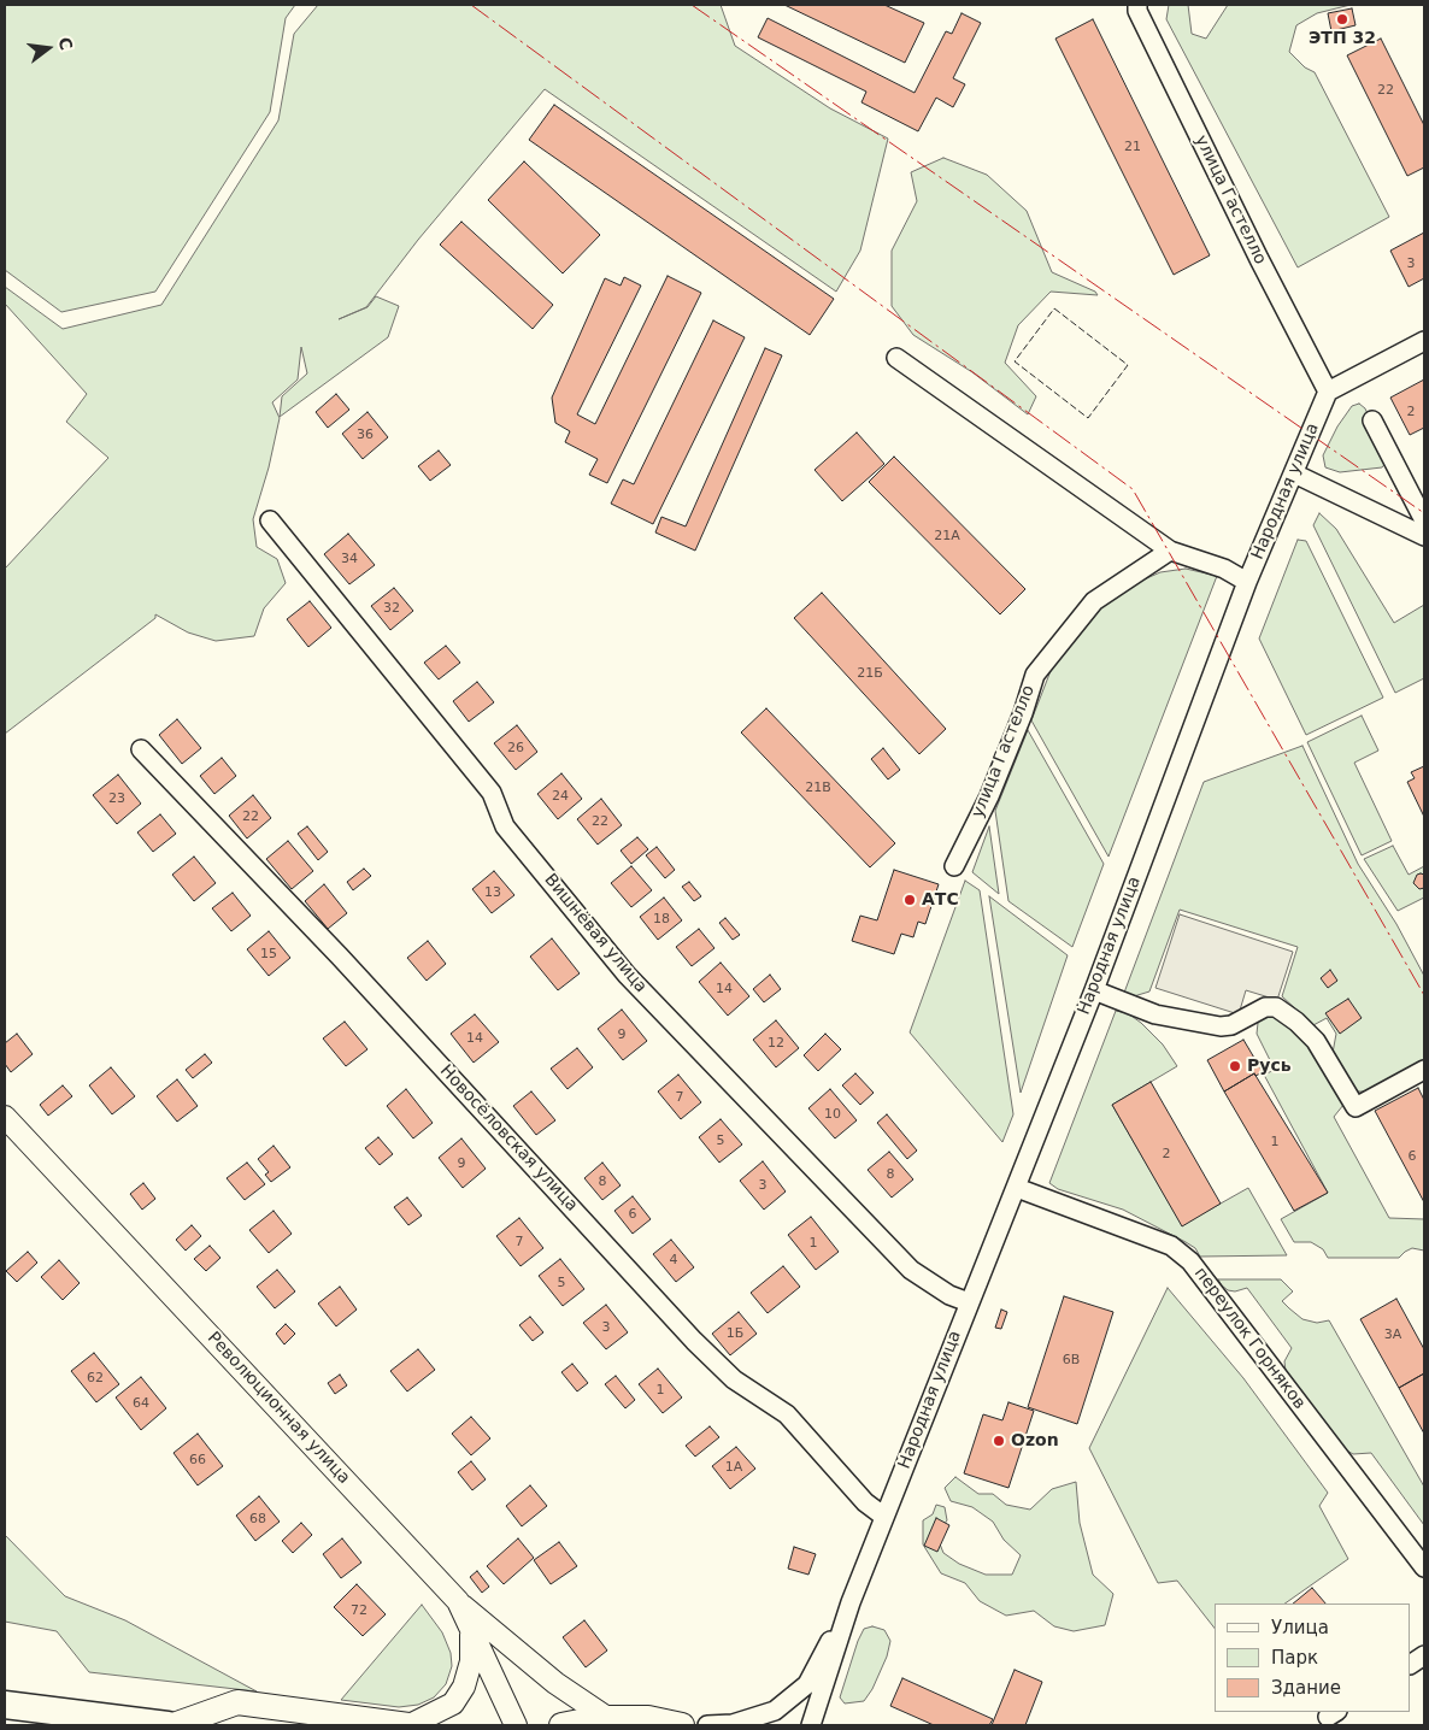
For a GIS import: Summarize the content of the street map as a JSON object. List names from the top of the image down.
{
  "streets": {
    "street": [
      "улица Гастелло",
      "Народная улица",
      "Вишнёвая улица",
      "Новосёловская улица",
      "переулок Горняков",
      "Революционная улица"
    ]
  },
  "crossings": [
    ["улица Гастелло", "Народная улица"],
    ["Народная улица", "Вишнёвая улица"],
    ["Народная улица", "Новосёловская улица"],
    ["Народная улица", "переулок Горняков"]
  ],
  "places": [
    "ЭТП 32",
    "АТС",
    "Русь",
    "Ozon"
  ],
  "house_numbers": [
    "22",
    "21",
    "3",
    "2",
    "36",
    "21А",
    "34",
    "32",
    "21Б",
    "26",
    "21В",
    "24",
    "23",
    "22",
    "22",
    "13",
    "18",
    "15",
    "14",
    "9",
    "14",
    "12",
    "7",
    "10",
    "5",
    "1",
    "2",
    "6",
    "9",
    "8",
    "8",
    "3",
    "6",
    "7",
    "1",
    "4",
    "5",
    "3",
    "1Б",
    "3А",
    "6В",
    "62",
    "1",
    "64",
    "66",
    "1А",
    "68",
    "72"
  ],
  "legend": ["Улица", "Парк", "Здание"],
  "north": "right"
}
